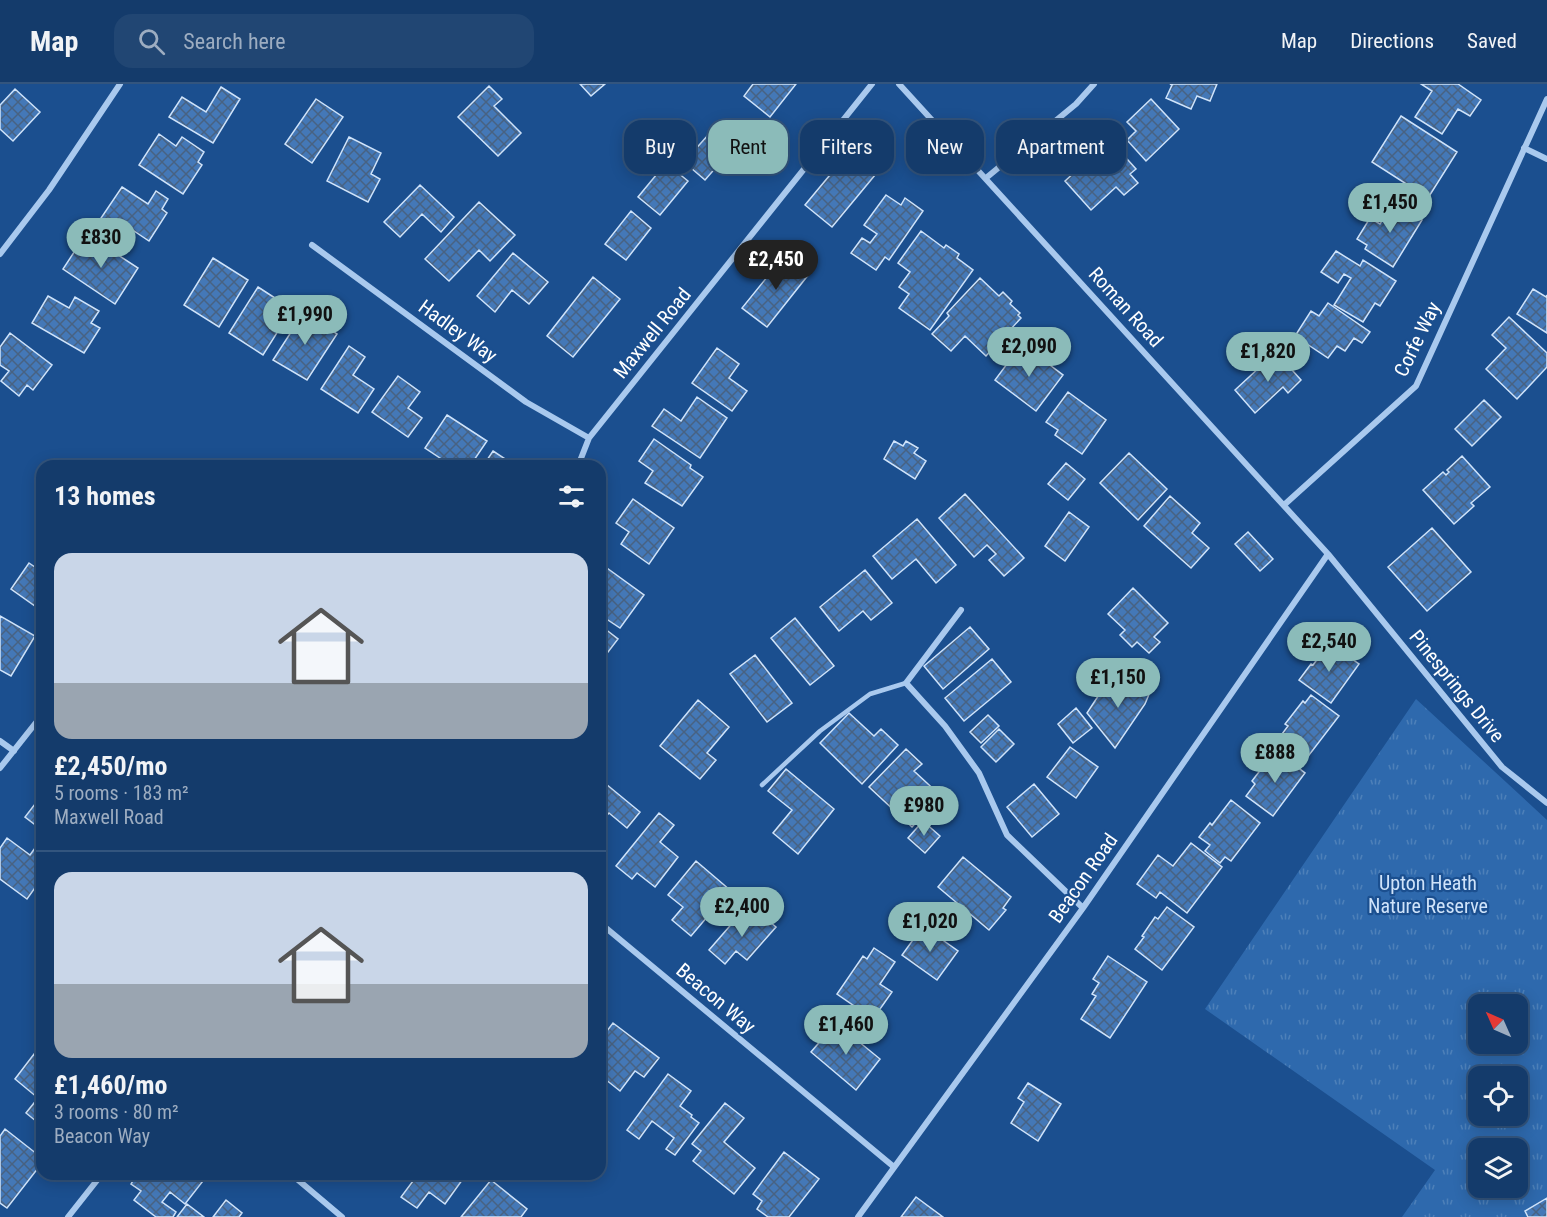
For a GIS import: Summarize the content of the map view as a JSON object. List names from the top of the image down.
{
  "streets": {
    "street": [
      "Roman Road",
      "Hadley Way",
      "Maxwell Road",
      "Corfe Way",
      "Pinesprings Drive",
      "Beacon Road",
      "Beacon Way"
    ]
  },
  "crossings": [
    ["Roman Road", "Corfe Way"],
    ["Roman Road", "Pinesprings Drive"],
    ["Roman Road", "Beacon Road"],
    ["Hadley Way", "Maxwell Road"],
    ["Pinesprings Drive", "Beacon Road"],
    ["Beacon Road", "Beacon Way"]
  ],
  "parks": ["Upton Heath Nature Reserve"],
  "north": "top left",
  "page": {
    "header": "Map",
    "search": "Search here",
    "nav": ["Map", "Directions", "Saved"],
    "chip": [
      "Buy",
      "Rent",
      "Filters",
      "New",
      "Apartment"
    ],
    "price": [
      "£1,450",
      "£830",
      "£2,450",
      "£1,990",
      "£2,090",
      "£1,820",
      "£2,540",
      "£1,150",
      "£888",
      "£980",
      "£2,400",
      "£1,020",
      "£1,460"
    ],
    "heading": "13 homes",
    "list": [
      {
        "name": "£2,450/mo",
        "note": "5 rooms · 183 m² · Maxwell Road"
      },
      {
        "name": "£1,460/mo",
        "note": "3 rooms · 80 m² · Beacon Way"
      }
    ]
  }
}
